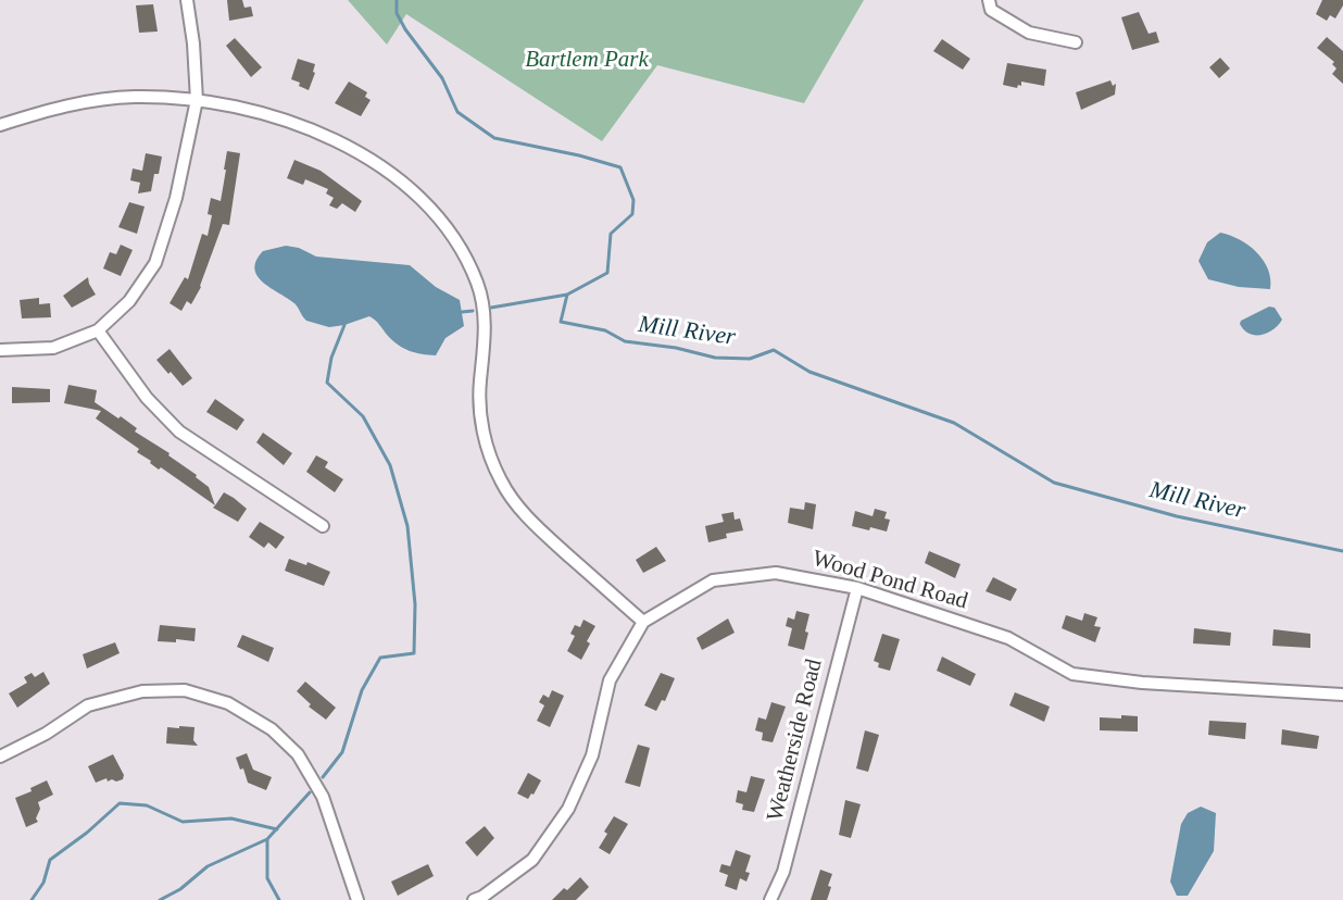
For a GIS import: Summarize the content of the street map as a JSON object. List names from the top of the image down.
{
  "streets": {
    "street": ["Wood Pond Road", "Weatherside Road"]
  },
  "crossings": [
    ["Wood Pond Road", "Weatherside Road"]
  ],
  "water": ["Mill River"],
  "parks": ["Bartlem Park"]
}
